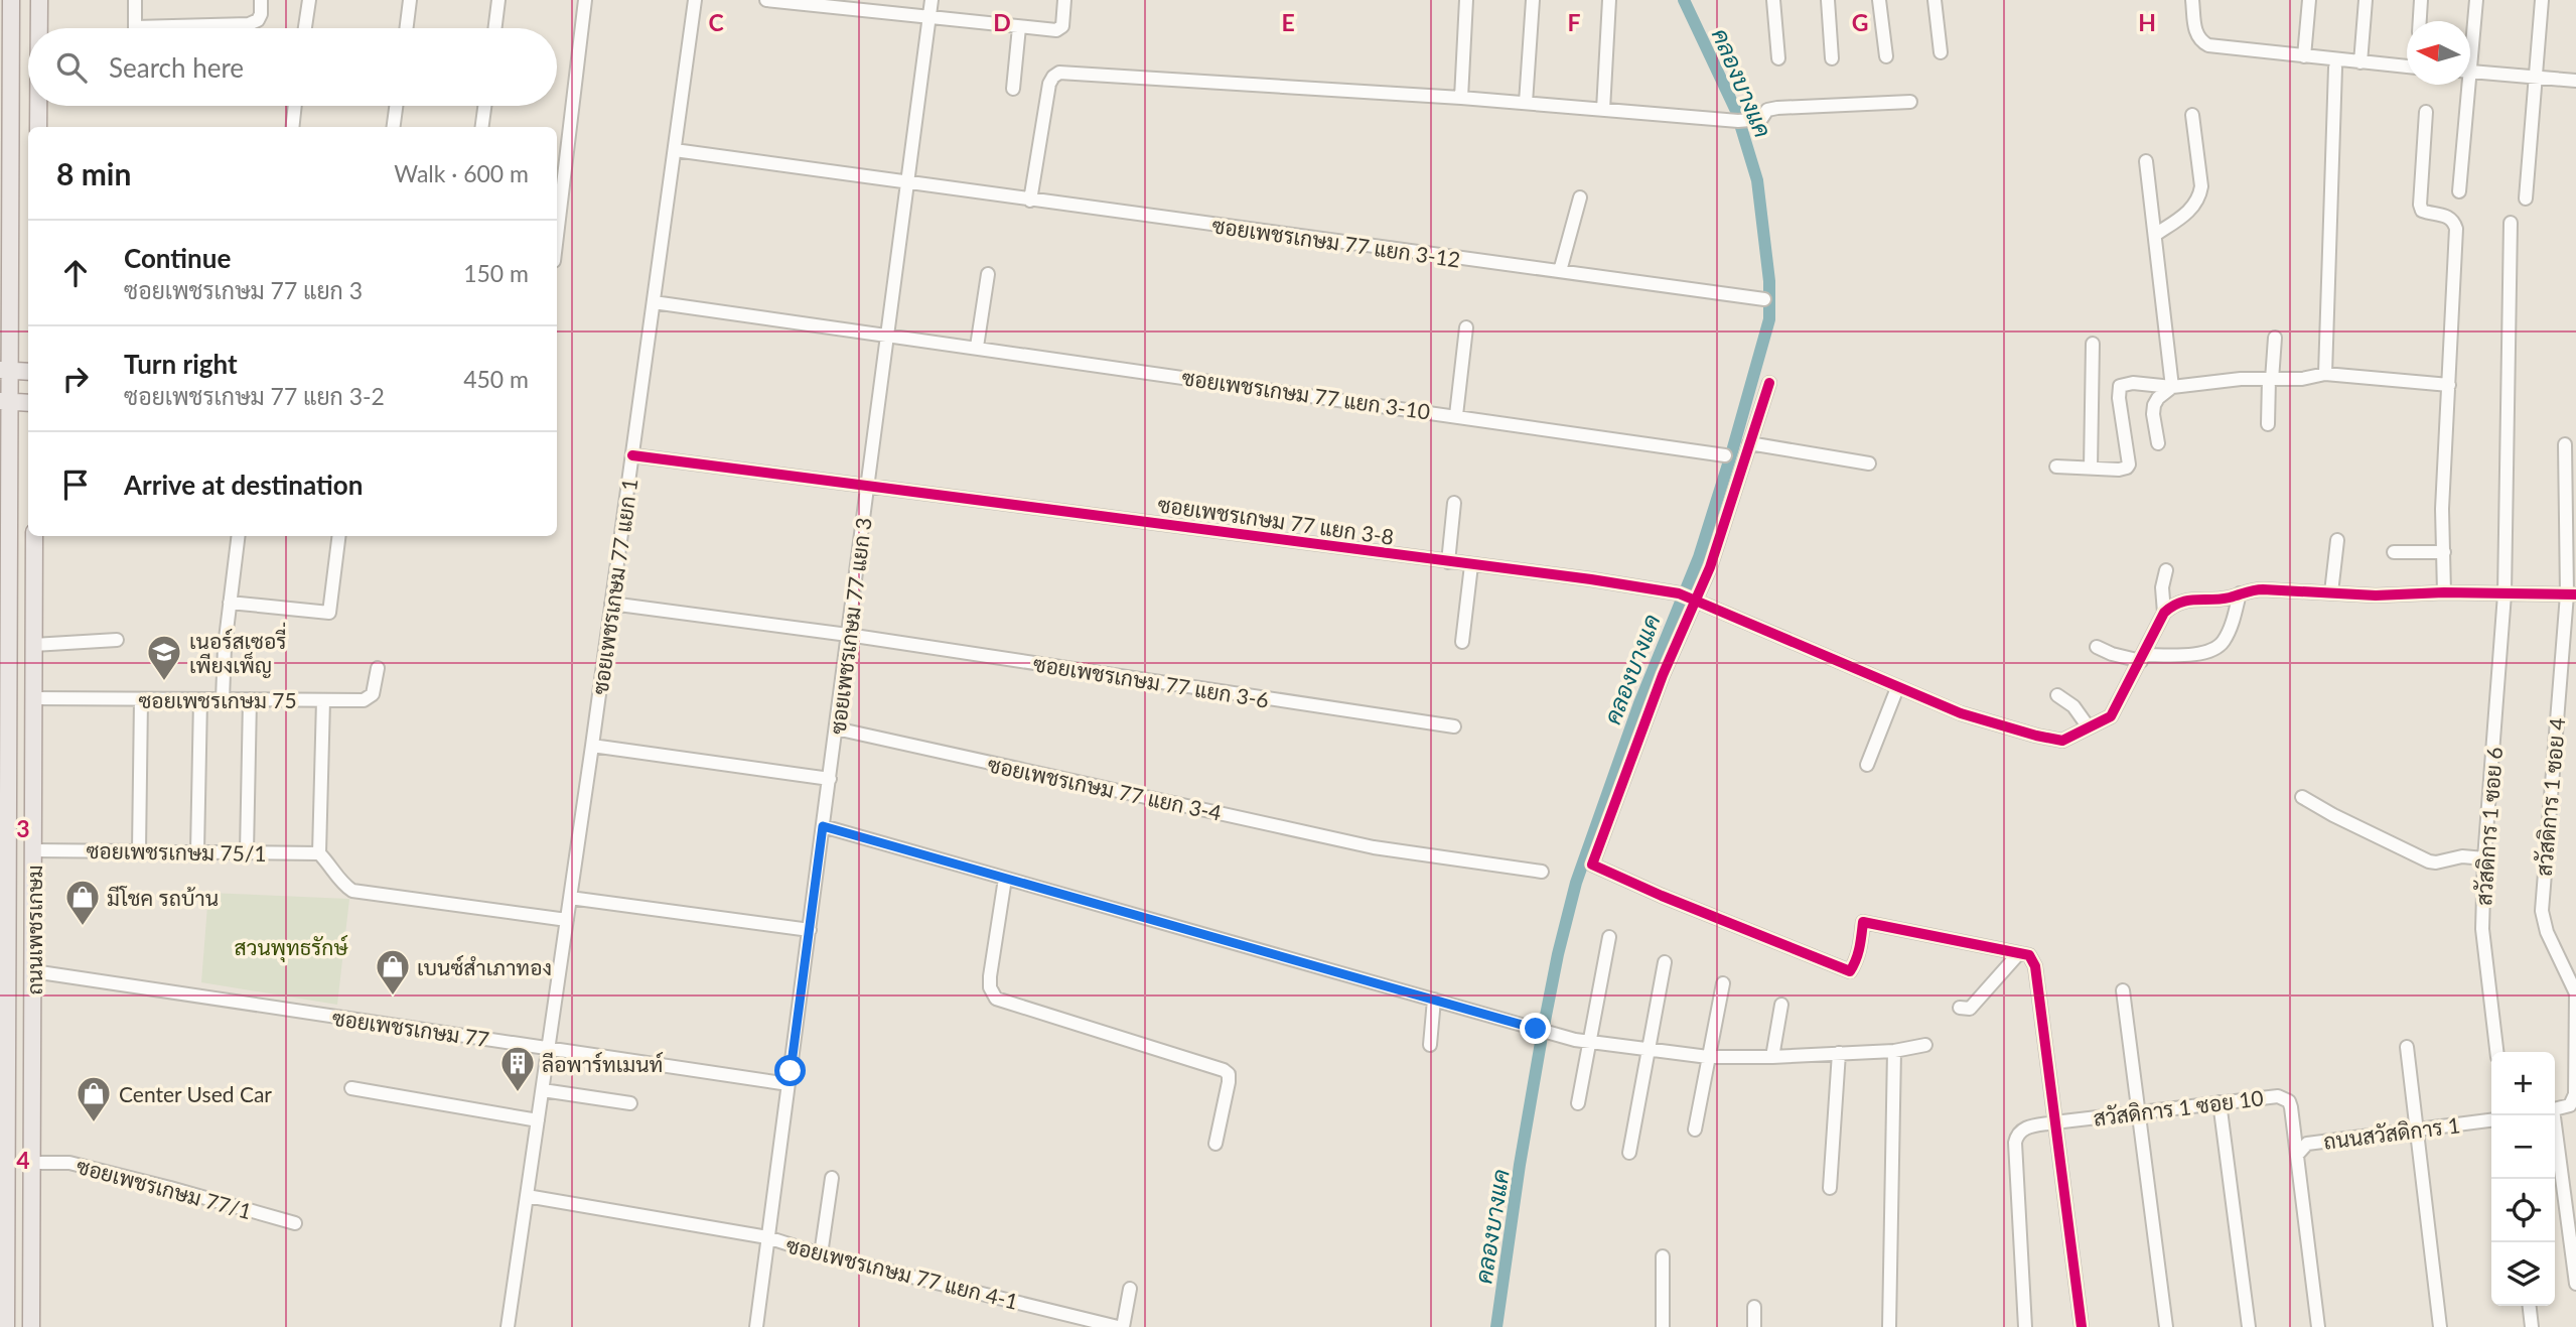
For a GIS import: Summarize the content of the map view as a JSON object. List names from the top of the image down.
{
  "streets": {
    "main road": ["ถนนเพชรเกษม"],
    "street": [
      "ซอยเพชรเกษม 77 แยก 3-12",
      "ซอยเพชรเกษม 77 แยก 3-10",
      "ซอยเพชรเกษม 77 แยก 3-8",
      "ซอยเพชรเกษม 77 แยก 1",
      "ซอยเพชรเกษม 77 แยก 3",
      "ซอยเพชรเกษม 77 แยก 3-6",
      "ซอยเพชรเกษม 75",
      "ซอยเพชรเกษม 77 แยก 3-4",
      "สวัสดิการ 1 ซอย 4",
      "สวัสดิการ 1 ซอย 6",
      "ซอยเพชรเกษม 75/1",
      "ซอยเพชรเกษม 77",
      "สวัสดิการ 1 ซอย 10",
      "ถนนสวัสดิการ 1",
      "ซอยเพชรเกษม 77/1",
      "ซอยเพชรเกษม 77 แยก 4-1"
    ]
  },
  "crossings": [
    ["ซอยเพชรเกษม 77 แยก 3-12", "ซอยเพชรเกษม 77 แยก 1"],
    ["ซอยเพชรเกษม 77 แยก 3-12", "ซอยเพชรเกษม 77 แยก 3"],
    ["ซอยเพชรเกษม 77 แยก 3-10", "ซอยเพชรเกษม 77 แยก 1"],
    ["ซอยเพชรเกษม 77 แยก 3-10", "ซอยเพชรเกษม 77 แยก 3"],
    ["ซอยเพชรเกษม 77 แยก 3-8", "ซอยเพชรเกษม 77 แยก 1"],
    ["ซอยเพชรเกษม 77 แยก 3-8", "ซอยเพชรเกษม 77 แยก 3"],
    ["ซอยเพชรเกษม 77 แยก 1", "ซอยเพชรเกษม 77 แยก 3-6"],
    ["ซอยเพชรเกษม 77 แยก 1", "ซอยเพชรเกษม 77"],
    ["ซอยเพชรเกษม 77 แยก 1", "ซอยเพชรเกษม 77 แยก 4-1"],
    ["ซอยเพชรเกษม 77 แยก 3", "ซอยเพชรเกษม 77 แยก 3-6"],
    ["ซอยเพชรเกษม 77 แยก 3", "ซอยเพชรเกษม 77 แยก 3-4"],
    ["ซอยเพชรเกษม 77 แยก 3", "ซอยเพชรเกษม 77"],
    ["ซอยเพชรเกษม 77 แยก 3", "ซอยเพชรเกษม 77 แยก 4-1"],
    ["ซอยเพชรเกษม 75", "ถนนเพชรเกษม"],
    ["ซอยเพชรเกษม 75/1", "ถนนเพชรเกษม"],
    ["ถนนเพชรเกษม", "ซอยเพชรเกษม 77"],
    ["ถนนเพชรเกษม", "ซอยเพชรเกษม 77/1"],
    ["สวัสดิการ 1 ซอย 10", "ถนนสวัสดิการ 1"]
  ],
  "water": ["คลองบางแค"],
  "parks": ["สวนพุทธรักษ์"],
  "places": {
    "school or university": ["เนอร์สเซอรี่ เพียงเพ็ญ"],
    "shop": ["มีโชค รถบ้าน", "เบนซ์สำเภาทอง", "Center Used Car"],
    "building": ["ลีอพาร์ทเมนท์"]
  },
  "north": "left",
  "page": {
    "search": "Search here",
    "heading": ["8 min", "Walk · 600 m"],
    "list": [
      ["Continue", "ซอยเพชรเกษม 77 แยก 3", "150 m"],
      ["Turn right", "ซอยเพชรเกษม 77 แยก 3-2", "450 m"],
      "Arrive at destination"
    ],
    "map_buttons": ["+", "−"]
  },
  "grid": {
    "columns": [
      "C",
      "D",
      "E",
      "F",
      "G",
      "H"
    ],
    "rows": ["3", "4"]
  }
}
